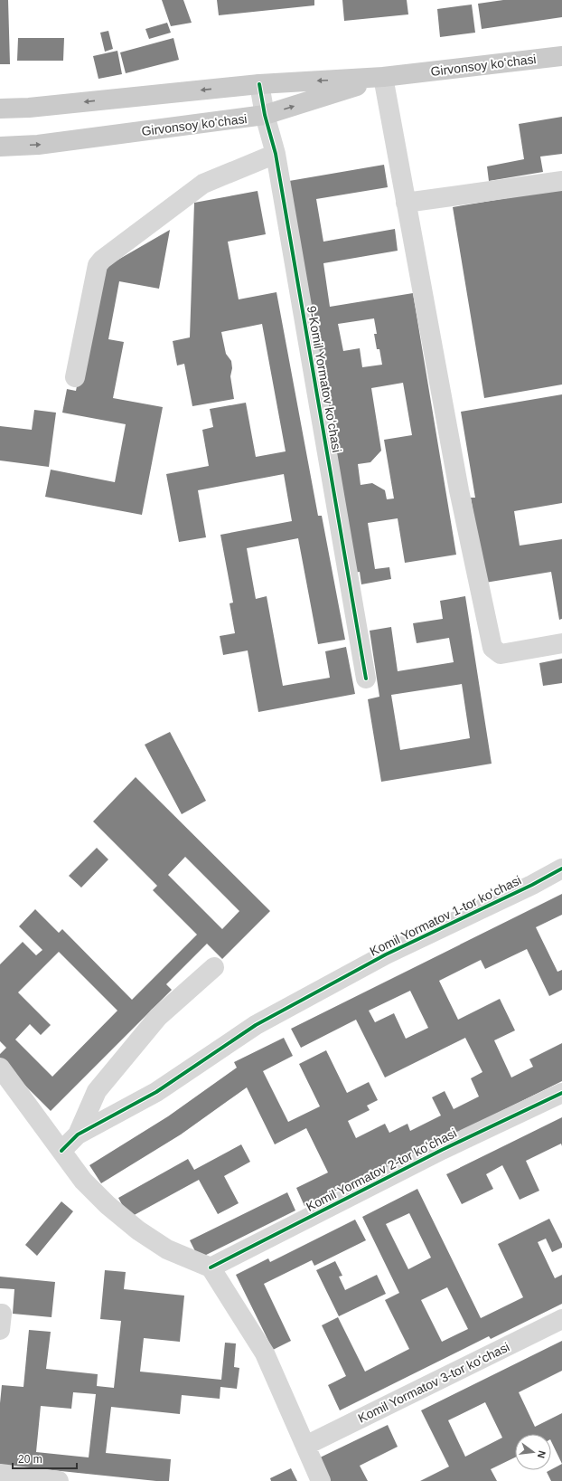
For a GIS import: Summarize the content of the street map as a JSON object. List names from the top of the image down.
{
  "streets": {
    "main road": ["Girvonsoy koʻchasi"],
    "street": [
      "9-Komil Yormatov koʻchasi",
      "Komil Yormatov 1-tor koʻchasi",
      "Komil Yormatov 2-tor koʻchasi",
      "Komil Yormatov 3-tor koʻchasi"
    ]
  },
  "crossings": [
    ["Girvonsoy koʻchasi", "9-Komil Yormatov koʻchasi"]
  ],
  "scale_bar": "20 m",
  "north": "right"
}
